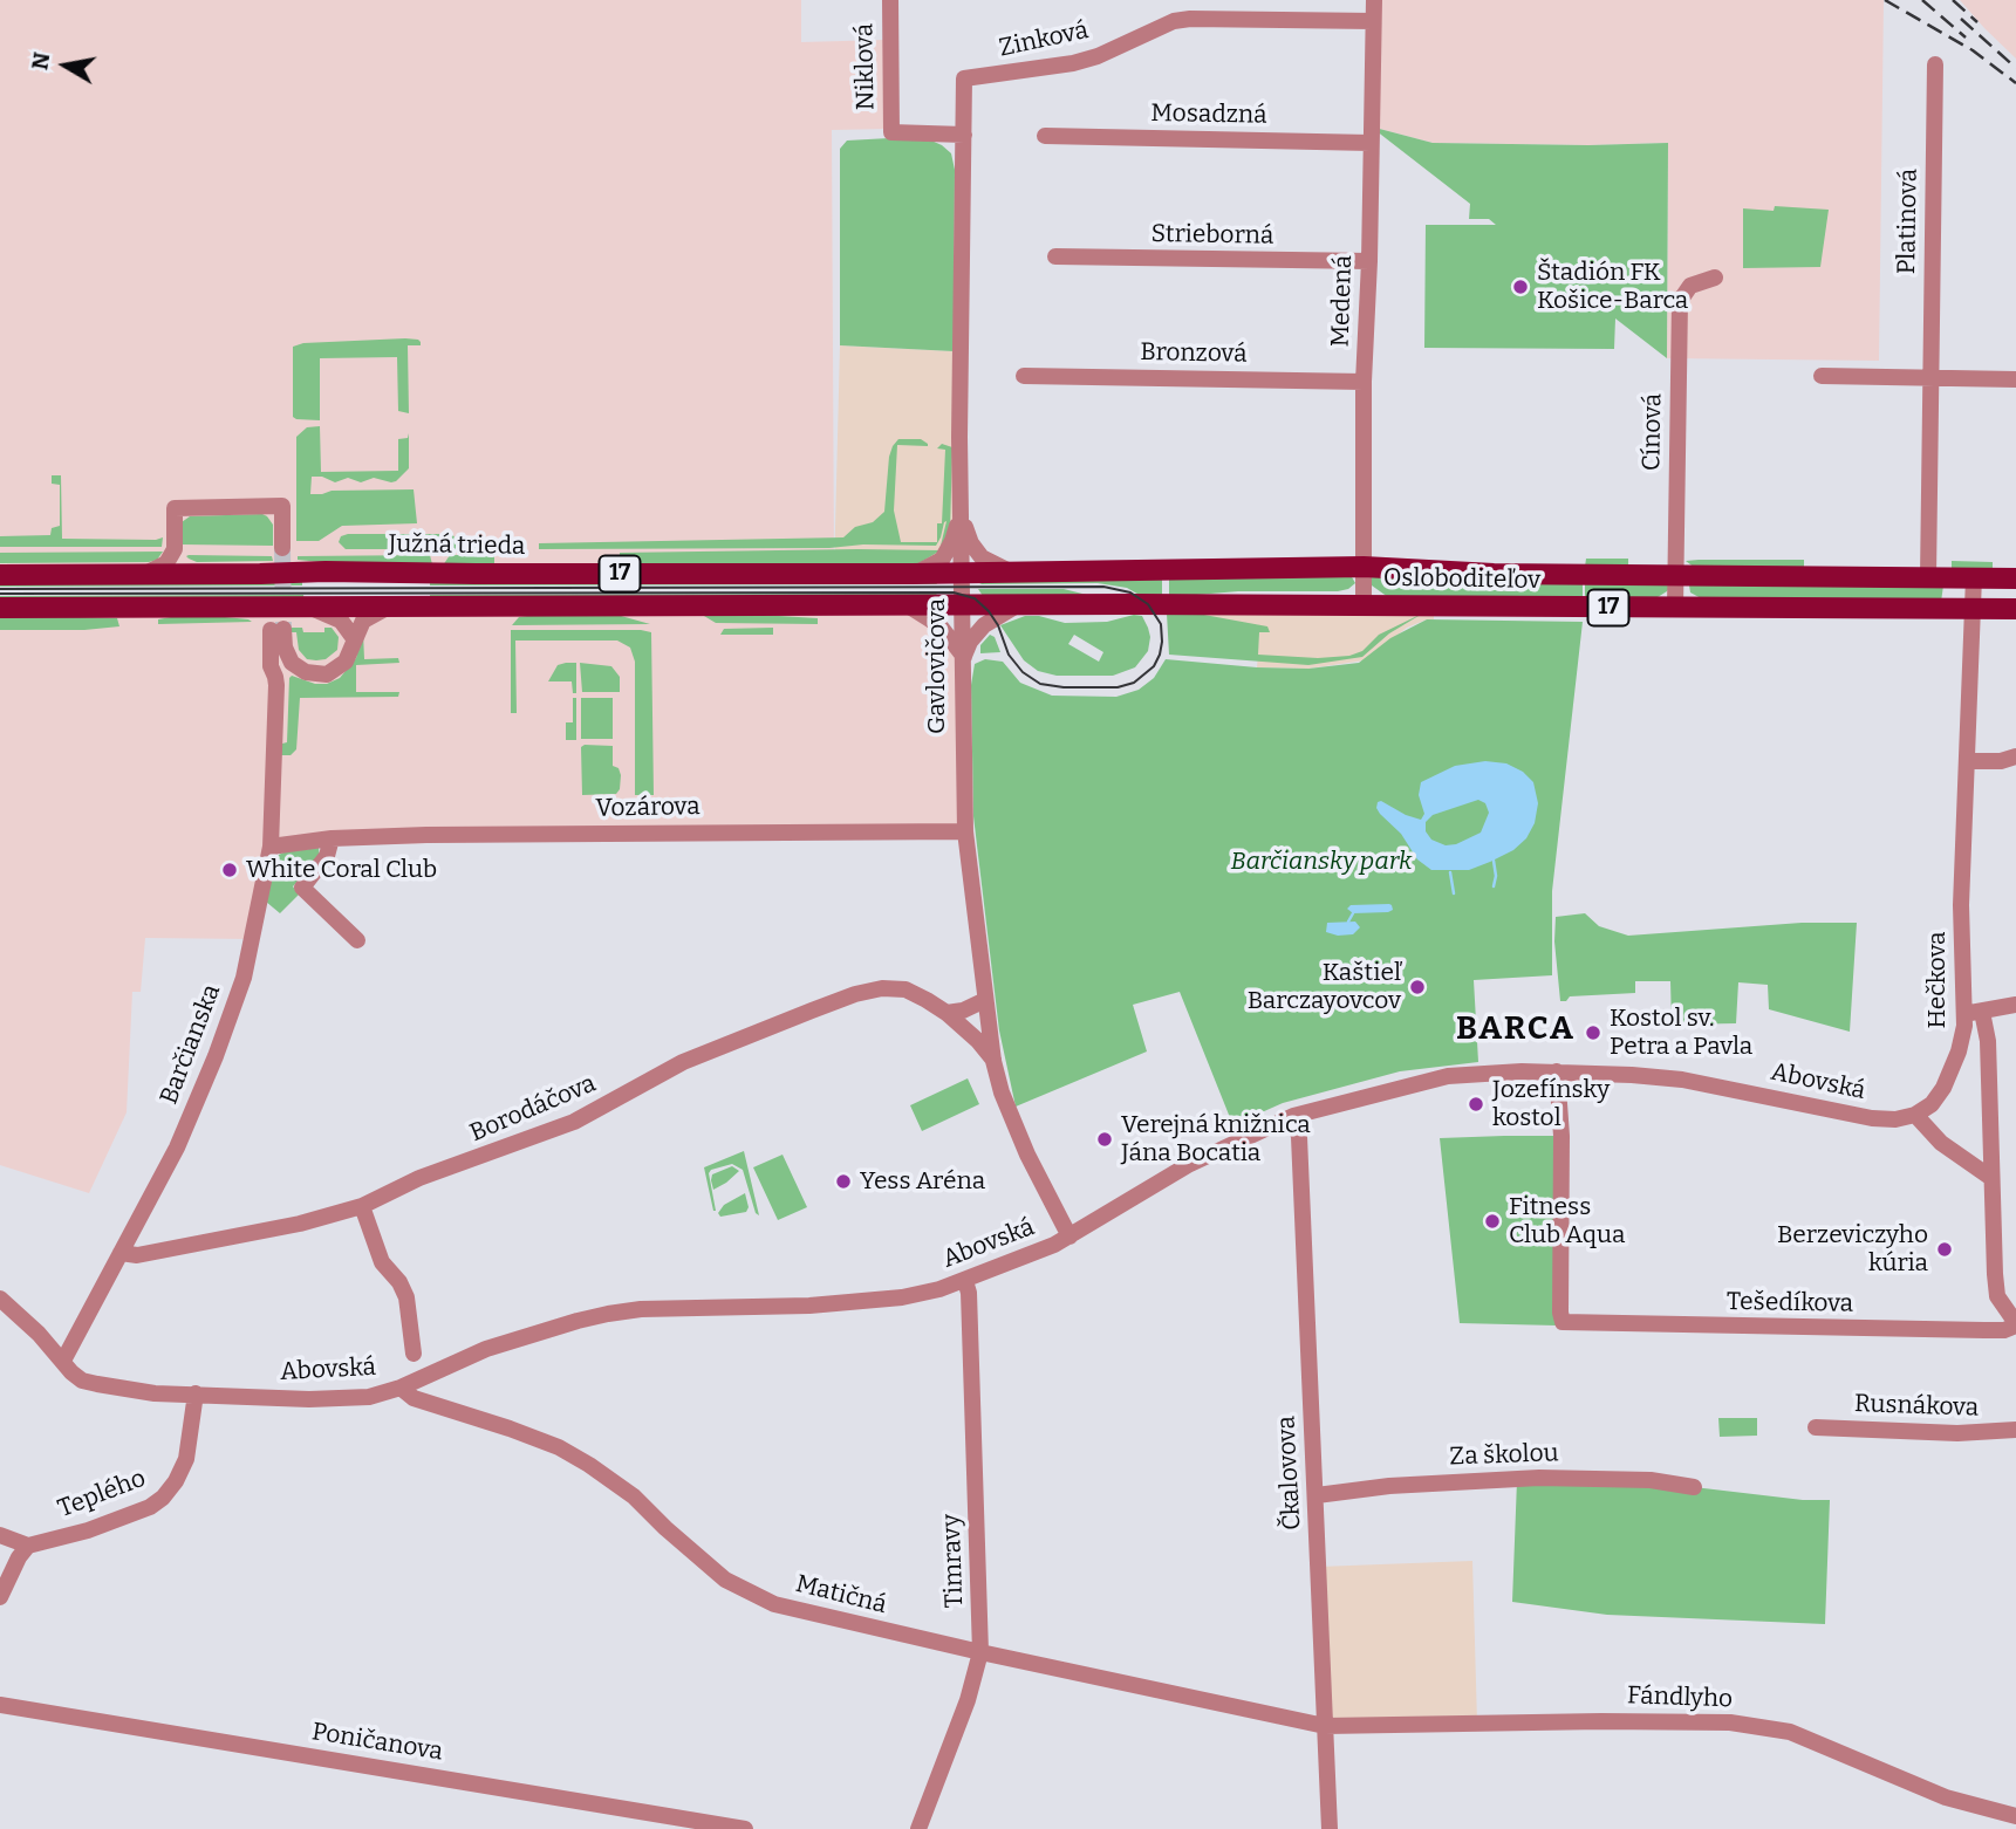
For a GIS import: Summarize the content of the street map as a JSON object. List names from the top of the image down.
{
  "streets": {
    "main road": ["Južná trieda", "17", "Osloboditeľov"],
    "street": [
      "Zinková",
      "Niklová",
      "Mosadzná",
      "Platinová",
      "Strieborná",
      "Medená",
      "Bronzová",
      "Cínová",
      "Gavlovičova",
      "Vozárova",
      "Hečkova",
      "Barčianska",
      "Abovská",
      "Borodáčova",
      "Tešedíkova",
      "Rusnákova",
      "Za školou",
      "Čkalovova",
      "Teplého",
      "Timravy",
      "Matičná",
      "Fándlyho",
      "Poničanova"
    ]
  },
  "crossings": [
    ["Zinková", "Medená"],
    ["Zinková", "Gavlovičova"],
    ["Niklová", "Gavlovičova"],
    ["Mosadzná", "Medená"],
    ["Platinová", "Osloboditeľov"],
    ["Strieborná", "Medená"],
    ["Medená", "Bronzová"],
    ["Medená", "Osloboditeľov"],
    ["Cínová", "Osloboditeľov"],
    ["Južná trieda", "Osloboditeľov"],
    ["17", "Osloboditeľov"],
    ["Osloboditeľov", "Gavlovičova"],
    ["Osloboditeľov", "Hečkova"],
    ["Gavlovičova", "Vozárova"],
    ["Gavlovičova", "Abovská"],
    ["Gavlovičova", "Borodáčova"],
    ["Vozárova", "Barčianska"],
    ["Hečkova", "Abovská"],
    ["Barčianska", "Abovská"],
    ["Barčianska", "Borodáčova"],
    ["Abovská", "Tešedíkova"],
    ["Abovská", "Čkalovova"],
    ["Abovská", "Teplého"],
    ["Abovská", "Timravy"],
    ["Abovská", "Matičná"],
    ["Za školou", "Čkalovova"],
    ["Čkalovova", "Matičná"],
    ["Čkalovova", "Fándlyho"],
    ["Timravy", "Matičná"],
    ["Matičná", "Fándlyho"]
  ],
  "districts": ["BARCA"],
  "parks": ["Barčiansky park"],
  "places": [
    "Štadión FK Košice-Barca",
    "White Coral Club",
    "Kaštieľ Barczayovcov",
    "Kostol sv. Petra a Pavla",
    "Jozefínsky kostol",
    "Verejná knižnica Jána Bocatia",
    "Yess Aréna",
    "Fitness Club Aqua",
    "Berzeviczyho kúria"
  ],
  "north": "left"
}
